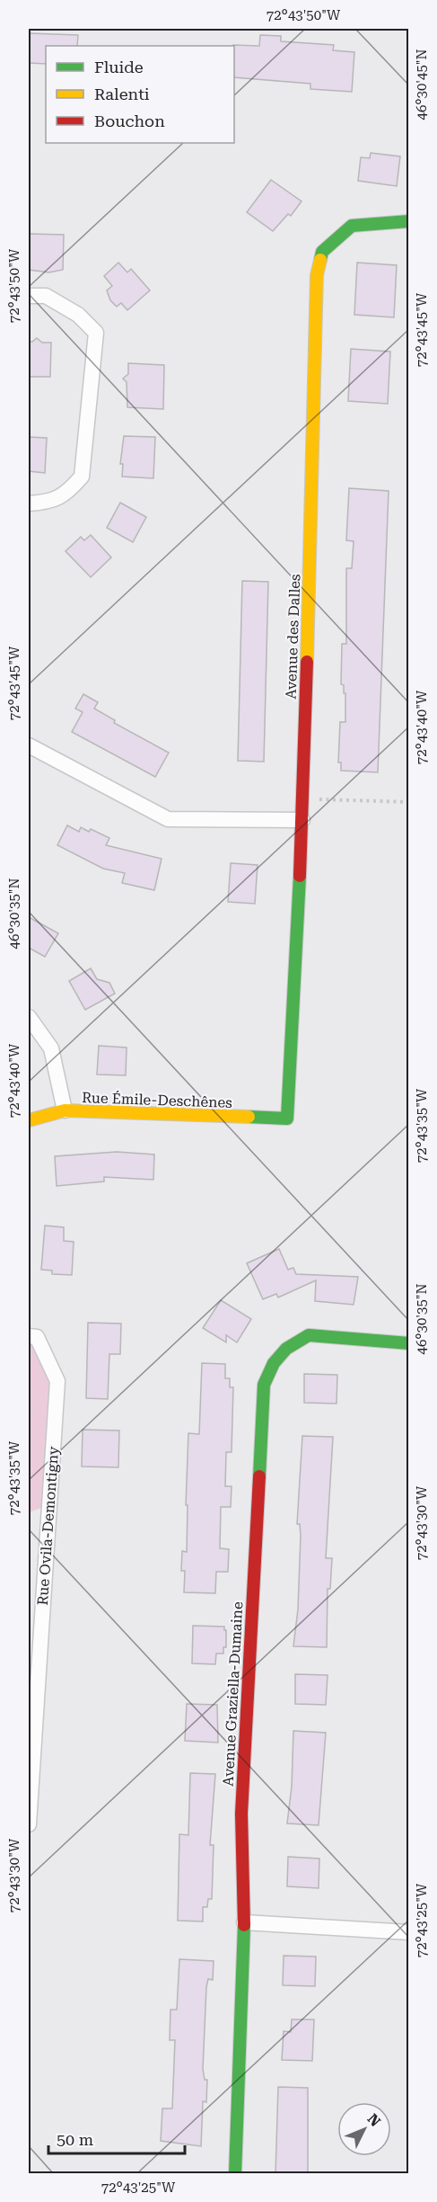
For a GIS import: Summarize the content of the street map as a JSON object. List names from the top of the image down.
{
  "streets": {
    "street": [
      "Avenue des Dalles",
      "Rue Émile-Deschênes",
      "Rue Ovila-Demontigny",
      "Avenue Graziella-Dumaine"
    ]
  },
  "crossings": [
    ["Avenue des Dalles", "Rue Émile-Deschênes"]
  ],
  "legend": ["Fluide", "Ralenti", "Bouchon"],
  "scale_bar": "50 m",
  "north": "top right",
  "coordinates": [
    "72°43'50\"W",
    "46°30'45\"N",
    "72°43'45\"W",
    "72°43'40\"W",
    "46°30'35\"N",
    "72°43'35\"W",
    "72°43'30\"W",
    "72°43'25\"W"
  ]
}
